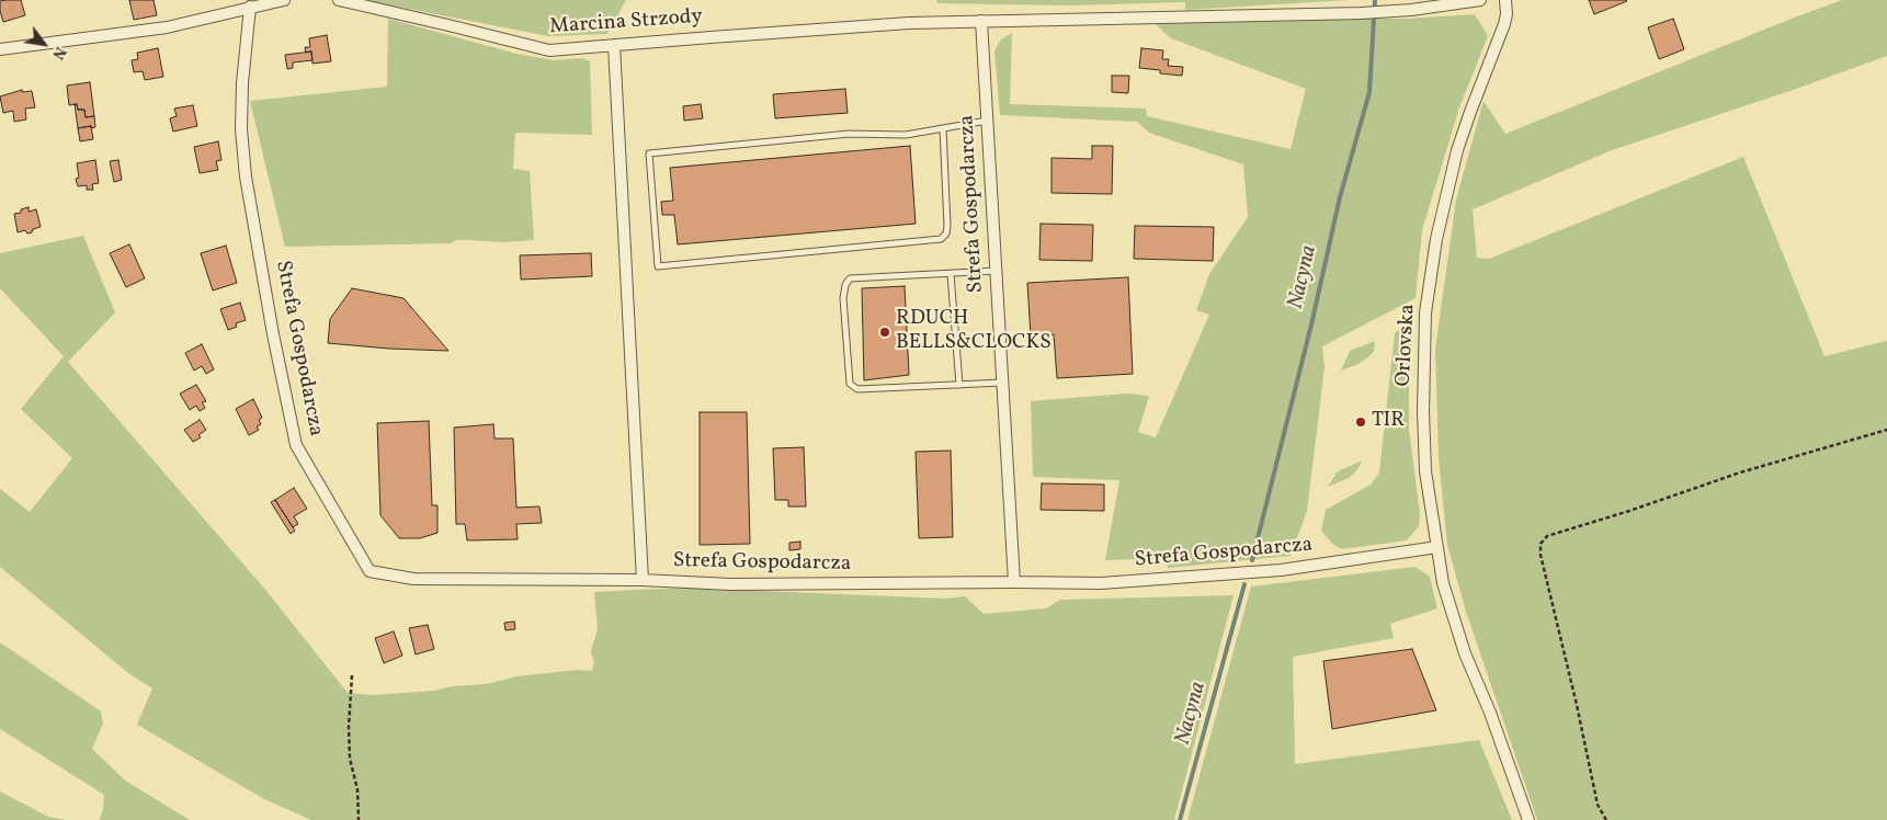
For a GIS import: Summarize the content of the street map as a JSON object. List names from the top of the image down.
{
  "streets": {
    "street": ["Marcina Strzody", "Strefa Gospodarcza", "Orlovska"]
  },
  "crossings": [
    ["Marcina Strzody", "Strefa Gospodarcza"],
    ["Strefa Gospodarcza", "Orlovska"]
  ],
  "water": ["Nacyna"],
  "places": ["RDUCH BELLS&CLOCKS", "TIR"],
  "north": "bottom right"
}
